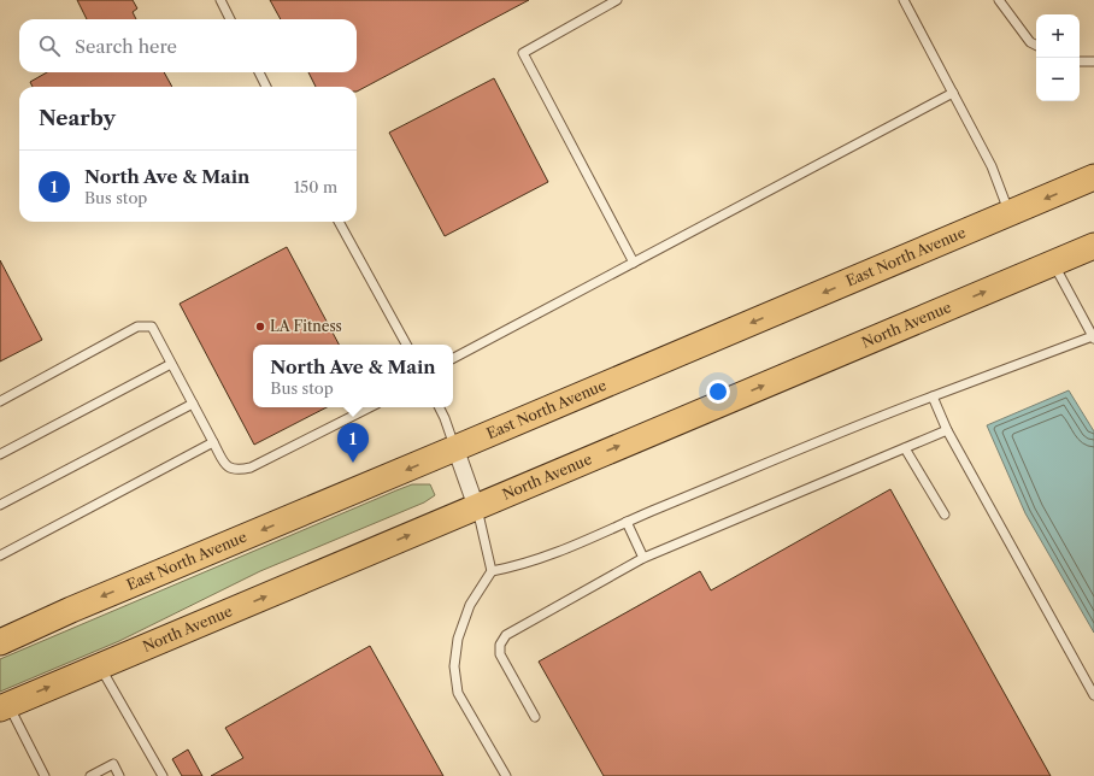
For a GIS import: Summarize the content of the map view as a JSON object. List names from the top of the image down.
{
  "streets": {
    "main road": ["East North Avenue", "North Avenue"]
  },
  "one_way": ["East North Avenue", "North Avenue"],
  "places": ["LA Fitness"],
  "page": {
    "map_buttons": ["+", "−"],
    "search": "Search here",
    "heading": "Nearby",
    "list": [
      {
        "mark": "1",
        "name": "North Ave & Main",
        "note": "Bus stop",
        "value": "150 m"
      }
    ],
    "popup": ["North Ave & Main", "Bus stop"],
    "pins": "1"
  }
}
